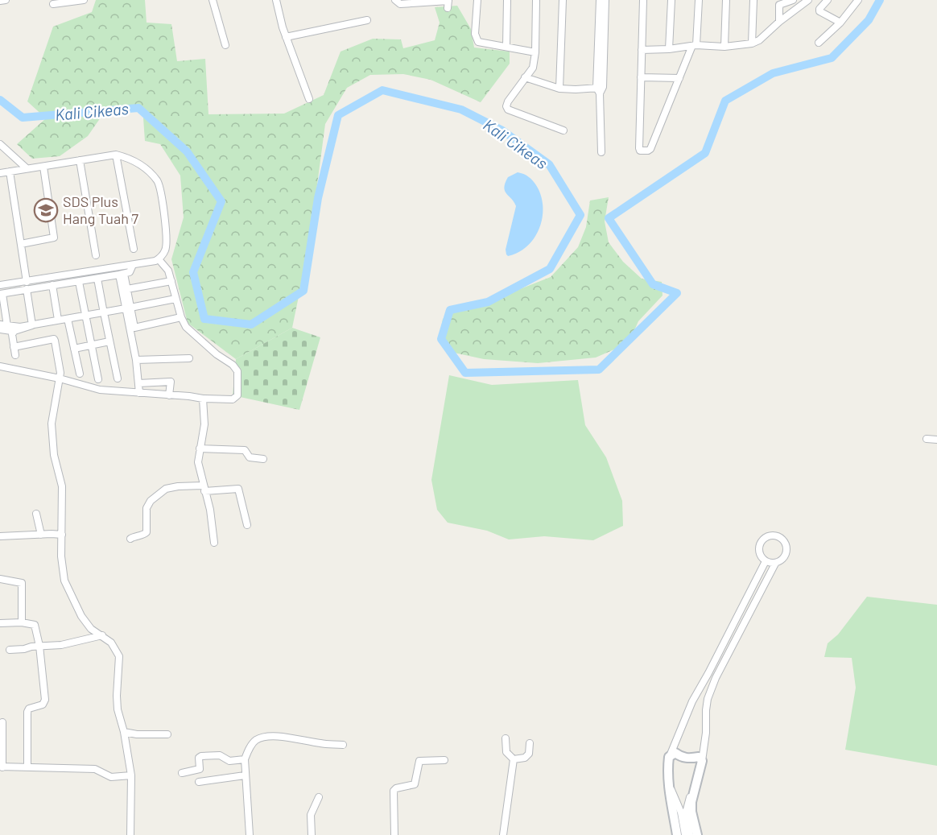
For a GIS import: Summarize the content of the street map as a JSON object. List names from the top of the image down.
{
  "water": ["Kali Cikeas"],
  "places": {
    "school or university": ["SDS Plus Hang Tuah 7"]
  }
}
